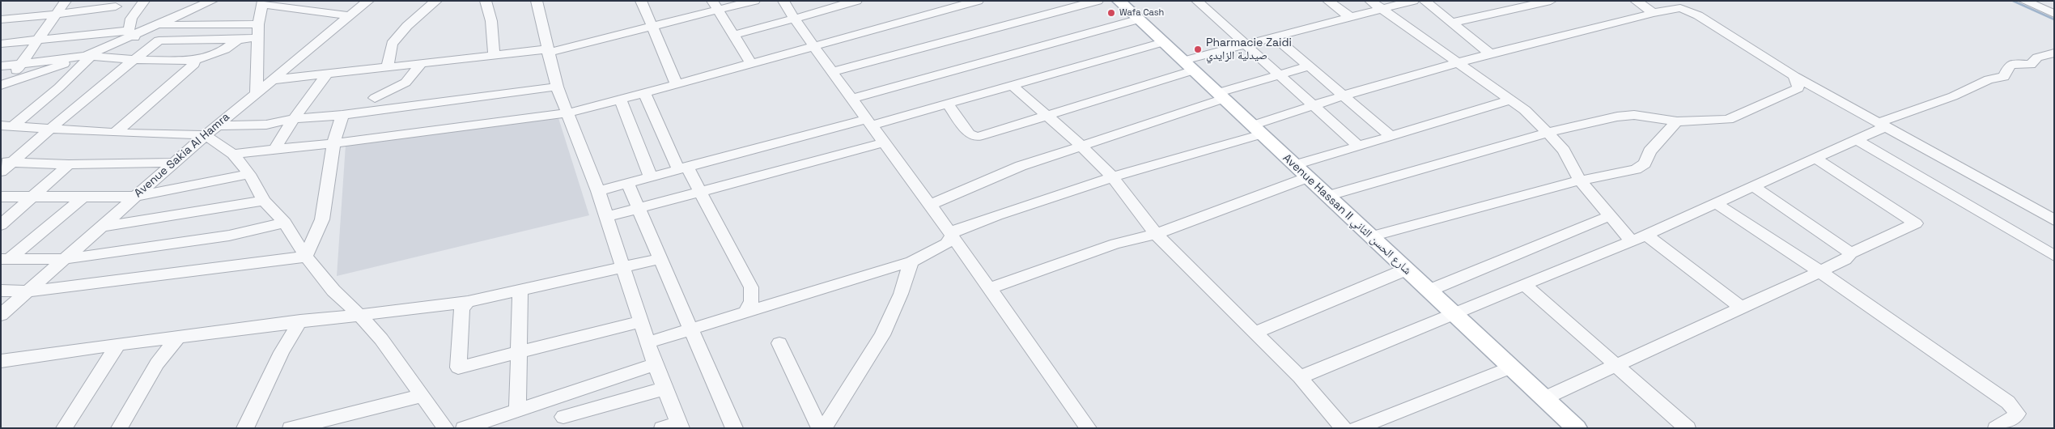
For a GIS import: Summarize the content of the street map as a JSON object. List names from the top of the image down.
{
  "streets": {
    "main road": ["Avenue Hassan II شارع الحسن الثاني"],
    "street": ["Avenue Sakia Al Hamra"]
  },
  "places": ["Wafa Cash", "Pharmacie Zaidi صيدلية الزايدي"]
}
